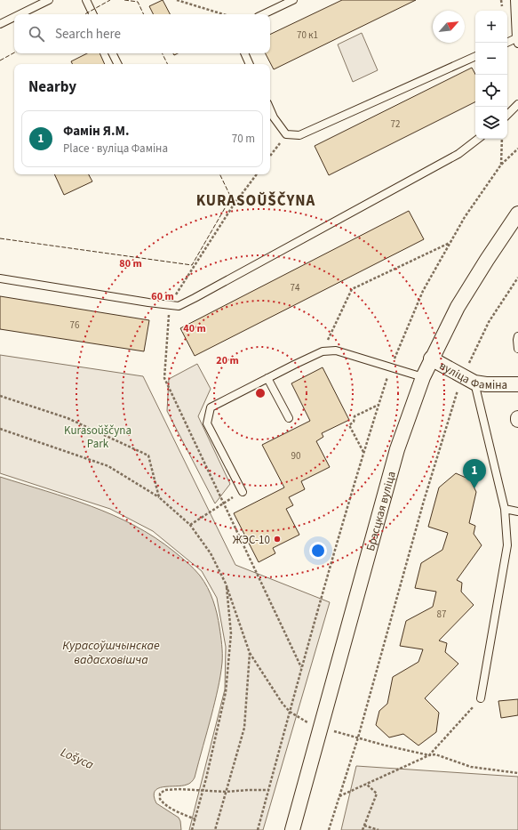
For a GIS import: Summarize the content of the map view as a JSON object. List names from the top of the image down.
{
  "streets": {
    "street": ["вуліца Фаміна", "Брэсцкая вуліца"]
  },
  "crossings": [
    ["вуліца Фаміна", "Брэсцкая вуліца"]
  ],
  "districts": ["KURASOŬŠČYNA"],
  "water": ["Курасоўшчынскае вадасховішча", "Lošyca"],
  "parks": ["Kurasoŭščyna Park"],
  "places": ["ЖЭС-10"],
  "house_numbers": [
    "70 к1",
    "72",
    "74",
    "76",
    "90",
    "87"
  ],
  "north": "top right",
  "page": {
    "map_buttons": ["+", "−"],
    "search": "Search here",
    "heading": "Nearby",
    "list": [
      {
        "mark": "1",
        "name": "Фамін Я.М.",
        "note": "Place · вуліца Фаміна",
        "value": "70 m"
      }
    ],
    "pins": "1"
  },
  "rings": [
    "80 m",
    "60 m",
    "40 m",
    "20 m"
  ]
}
